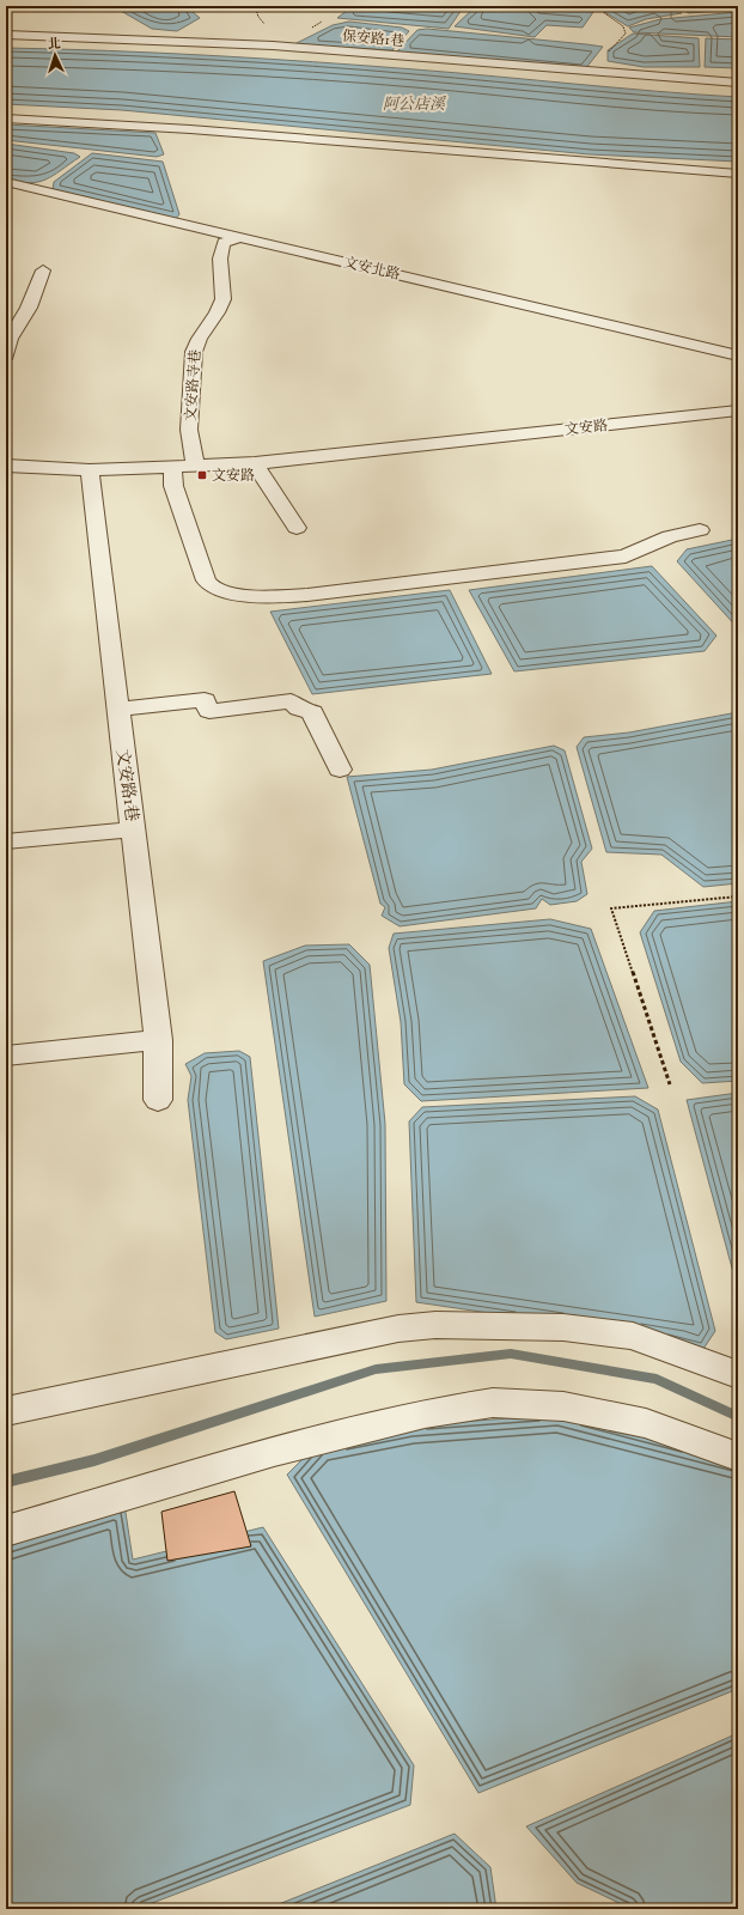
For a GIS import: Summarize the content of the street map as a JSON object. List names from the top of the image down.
{
  "streets": {
    "street": [
      "保安路1巷",
      "文安北路",
      "文安路寺巷",
      "文安路",
      "文安路1巷"
    ]
  },
  "crossings": [
    ["文安北路", "文安路寺巷"],
    ["文安路寺巷", "文安路"],
    ["文安路", "文安路1巷"]
  ],
  "water": ["阿公店溪"],
  "places": {
    "transit": ["文安路"]
  },
  "north": "top"
}
